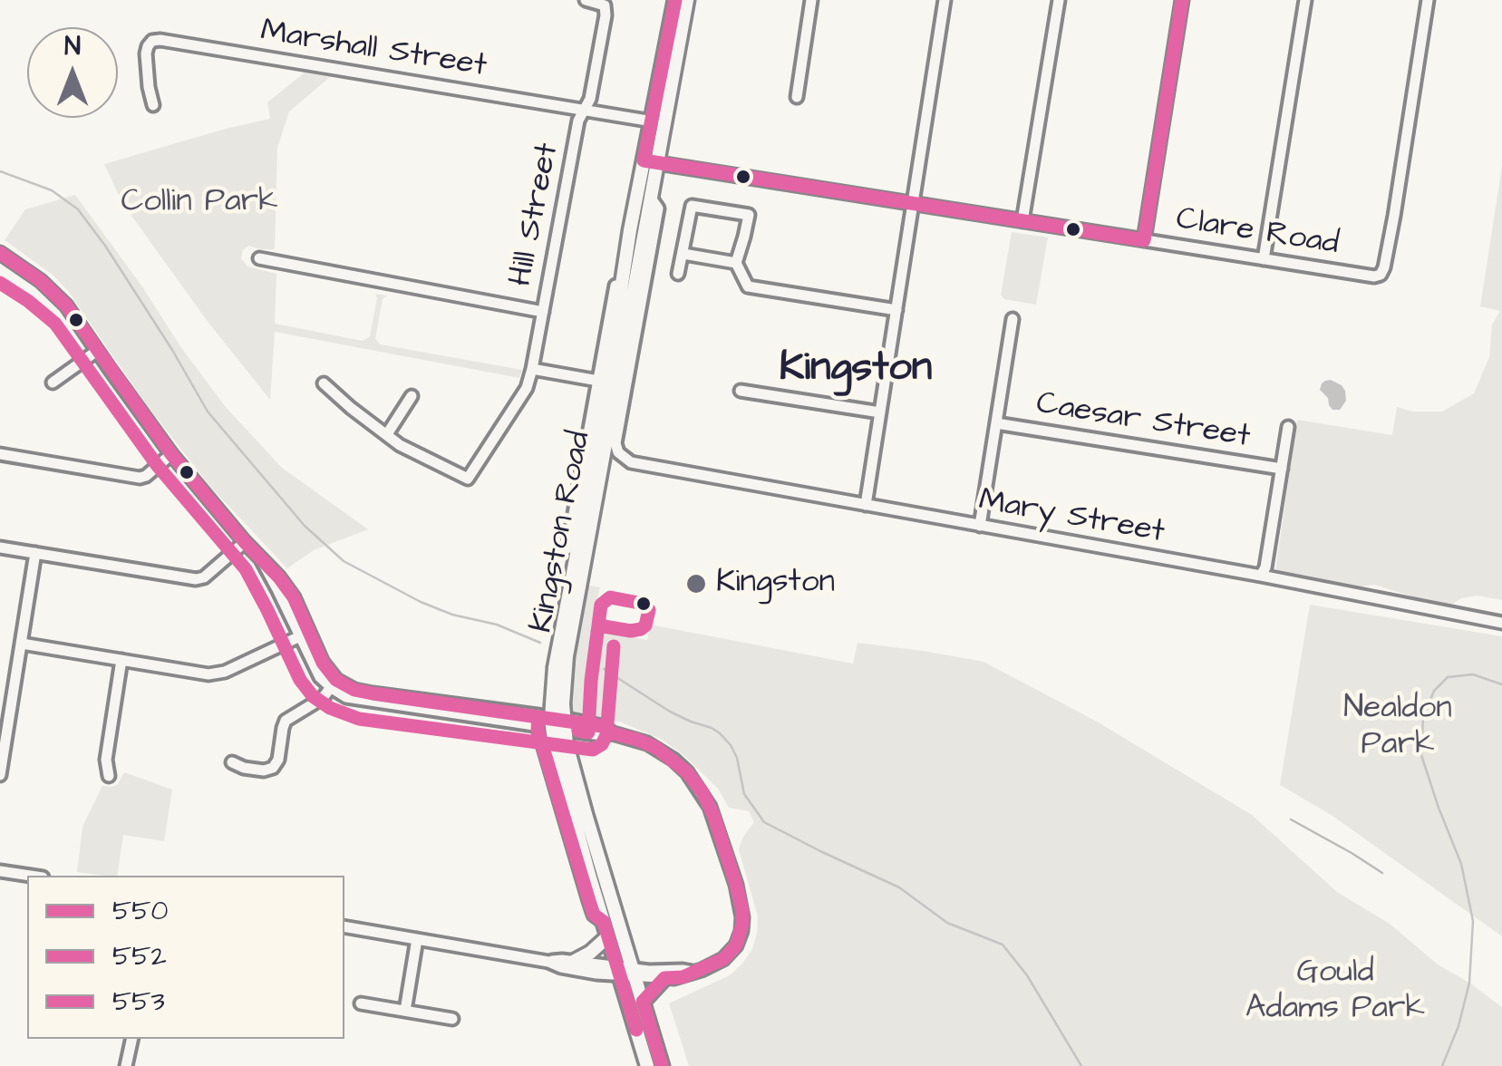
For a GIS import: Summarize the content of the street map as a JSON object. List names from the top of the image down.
{
  "streets": {
    "main road": ["Kingston Road"],
    "street": [
      "Marshall Street",
      "Hill Street",
      "Clare Road",
      "Caesar Street",
      "Mary Street"
    ]
  },
  "crossings": [
    ["Marshall Street", "Hill Street"],
    ["Marshall Street", "Kingston Road"],
    ["Clare Road", "Kingston Road"],
    ["Mary Street", "Kingston Road"]
  ],
  "districts": ["Kingston"],
  "parks": ["Collin Park", "Nealdon Park", "Gould Adams Park"],
  "places": ["Kingston"],
  "lines": ["transit line 553", "transit line 550", "transit line 552"],
  "legend": ["550", "552", "553"],
  "north": "top"
}
